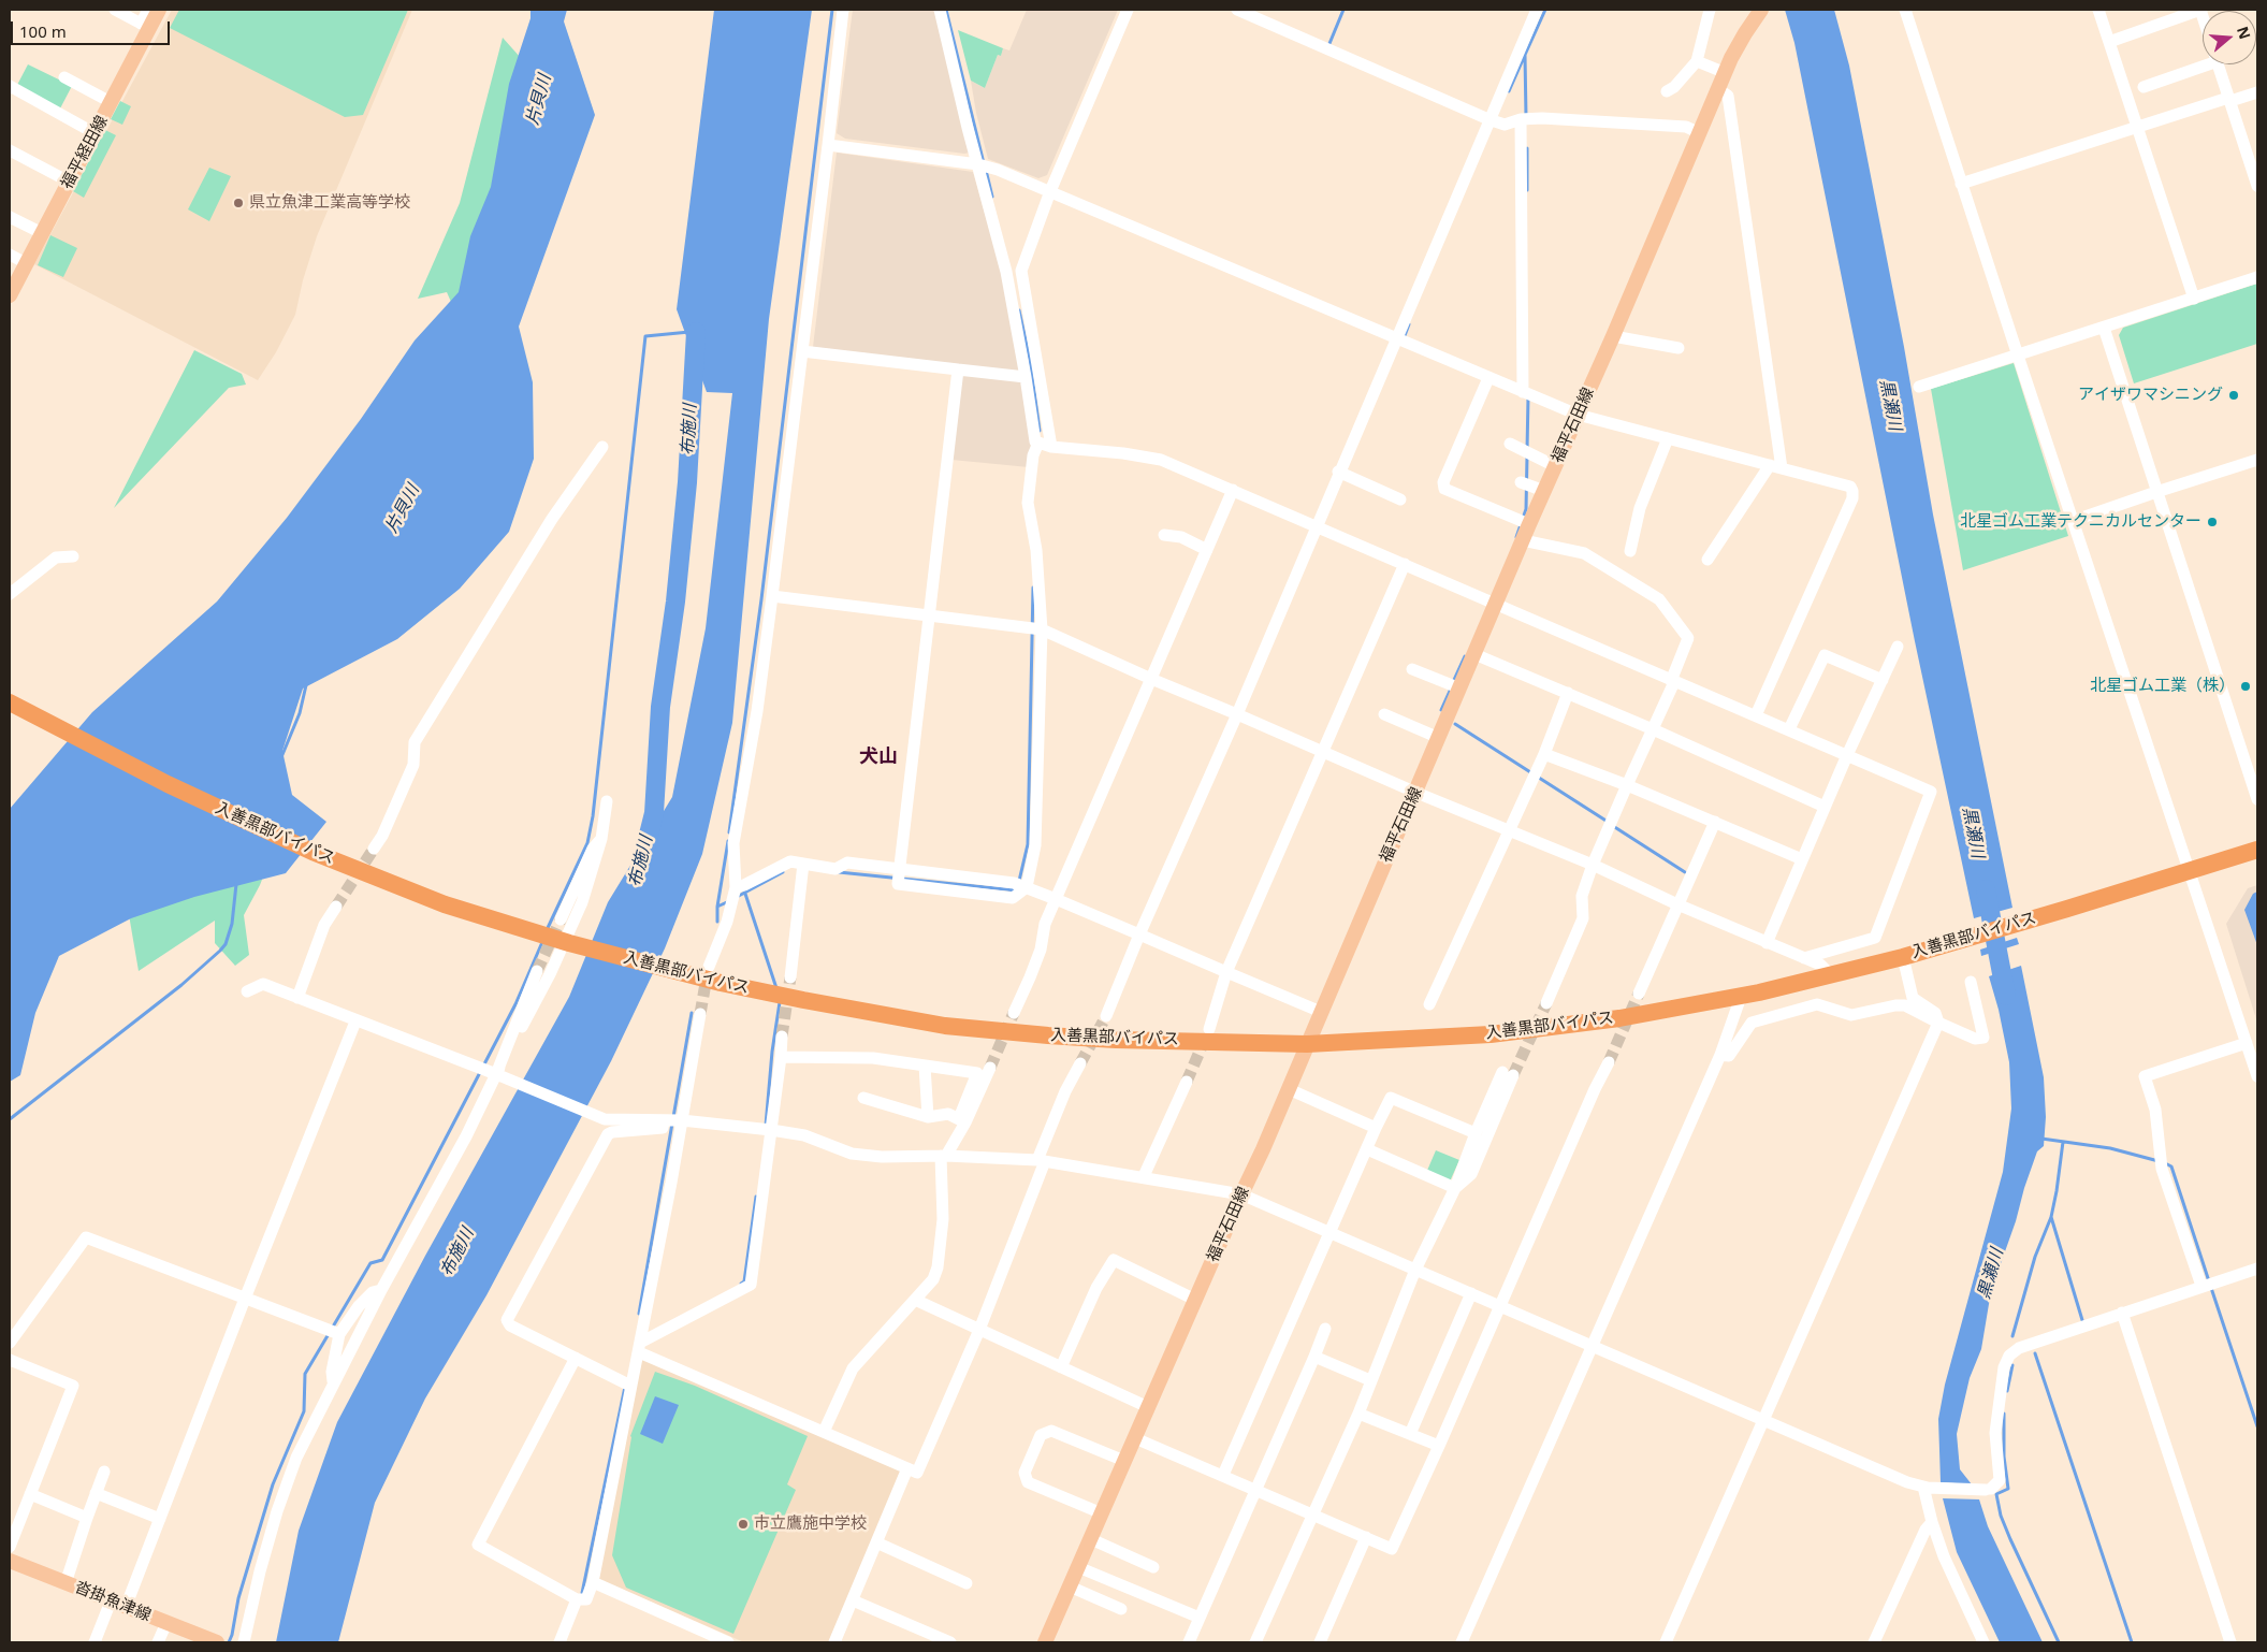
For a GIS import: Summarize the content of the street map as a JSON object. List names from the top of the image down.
{
  "streets": {
    "highway": ["入善黒部バイパス"],
    "main road": ["福平経田線", "福平石田線", "沓掛魚津線"]
  },
  "crossings": [
    ["福平石田線", "入善黒部バイパス"]
  ],
  "districts": ["犬山"],
  "water": ["片貝川", "黒瀬川", "布施川"],
  "places": [
    "県立魚津工業高等学校",
    "アイザワマシニング",
    "北星ゴム工業テクニカルセンター",
    "北星ゴム工業（株）",
    "市立鷹施中学校"
  ],
  "scale_bar": "100 m",
  "north": "right"
}
